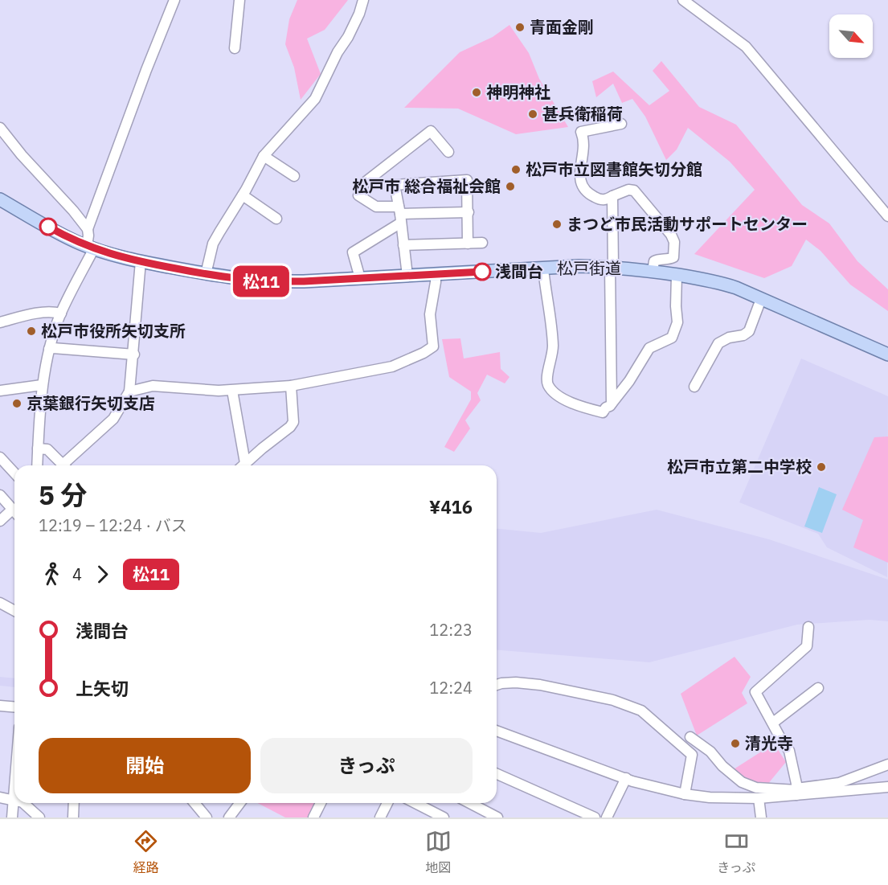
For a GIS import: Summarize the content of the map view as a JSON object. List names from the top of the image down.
{
  "streets": {
    "main road": ["松戸街道"]
  },
  "places": [
    "青面金剛",
    "神明神社",
    "甚兵衛稲荷",
    "松戸市立図書館矢切分館",
    "松戸市 総合福祉会館",
    "まつど市民活動サポートセンター",
    "浅間台",
    "松戸市役所矢切支所",
    "京葉銀行矢切支店",
    "松戸市立第二中学校",
    "清光寺"
  ],
  "lines": ["bus line 松11"],
  "north": "bottom right",
  "page": {
    "on_map": "松11",
    "heading": ["5 分", "12:19 – 12:24 · バス", "¥416"],
    "legs": ["4", "松11"],
    "list": [
      {
        "name": "浅間台",
        "value": "12:23"
      },
      {
        "name": "上矢切",
        "value": "12:24"
      }
    ],
    "buttons": ["開始", "きっぷ"],
    "tabs": ["経路", "地図", "きっぷ"]
  }
}
